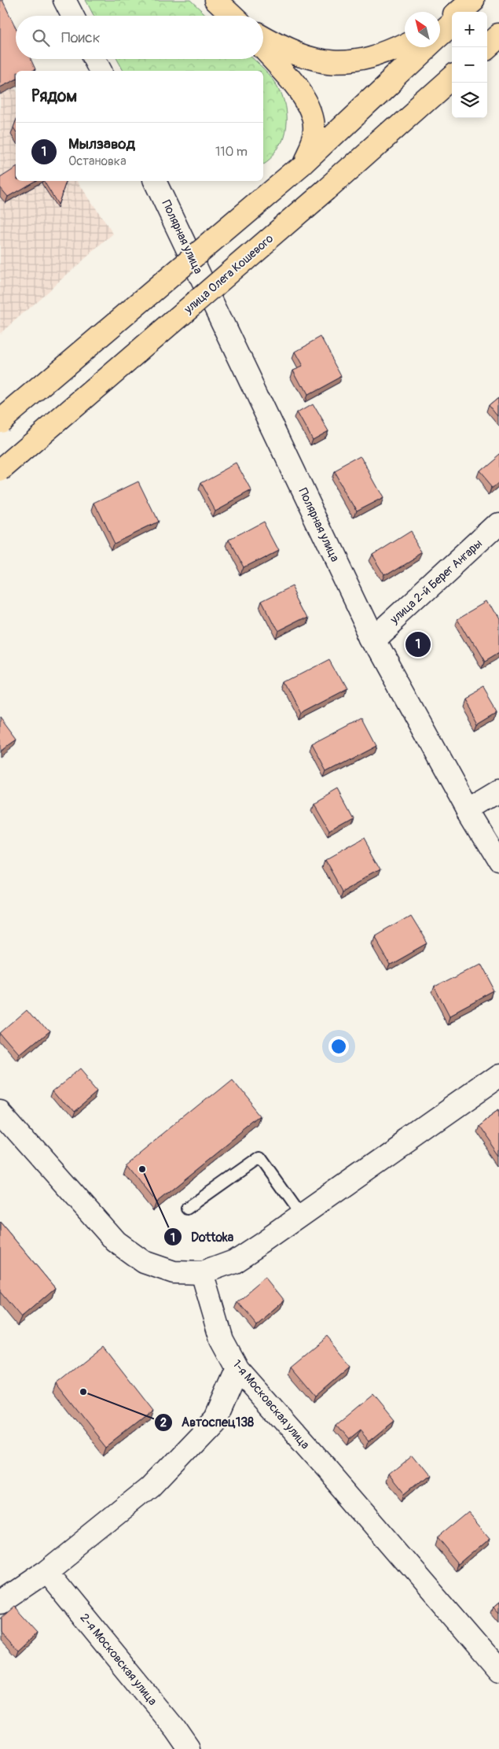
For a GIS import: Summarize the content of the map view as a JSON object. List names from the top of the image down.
{
  "streets": {
    "main road": [
      "Полярная улица",
      "улица Олега Кошевого",
      "улица 2-й Берег Ангары",
      "1-я Московская улица",
      "2-я Московская улица"
    ]
  },
  "crossings": [
    ["Полярная улица", "улица 2-й Берег Ангары"]
  ],
  "places": ["Dottoka", "Автоспец138"],
  "north": "top left",
  "page": {
    "map_buttons": ["+", "−"],
    "search": "Поиск",
    "heading": "Рядом",
    "list": [
      {
        "mark": "1",
        "name": "Мылзавод",
        "note": "Остановка",
        "value": "110 m"
      }
    ],
    "pins": "1"
  }
}
